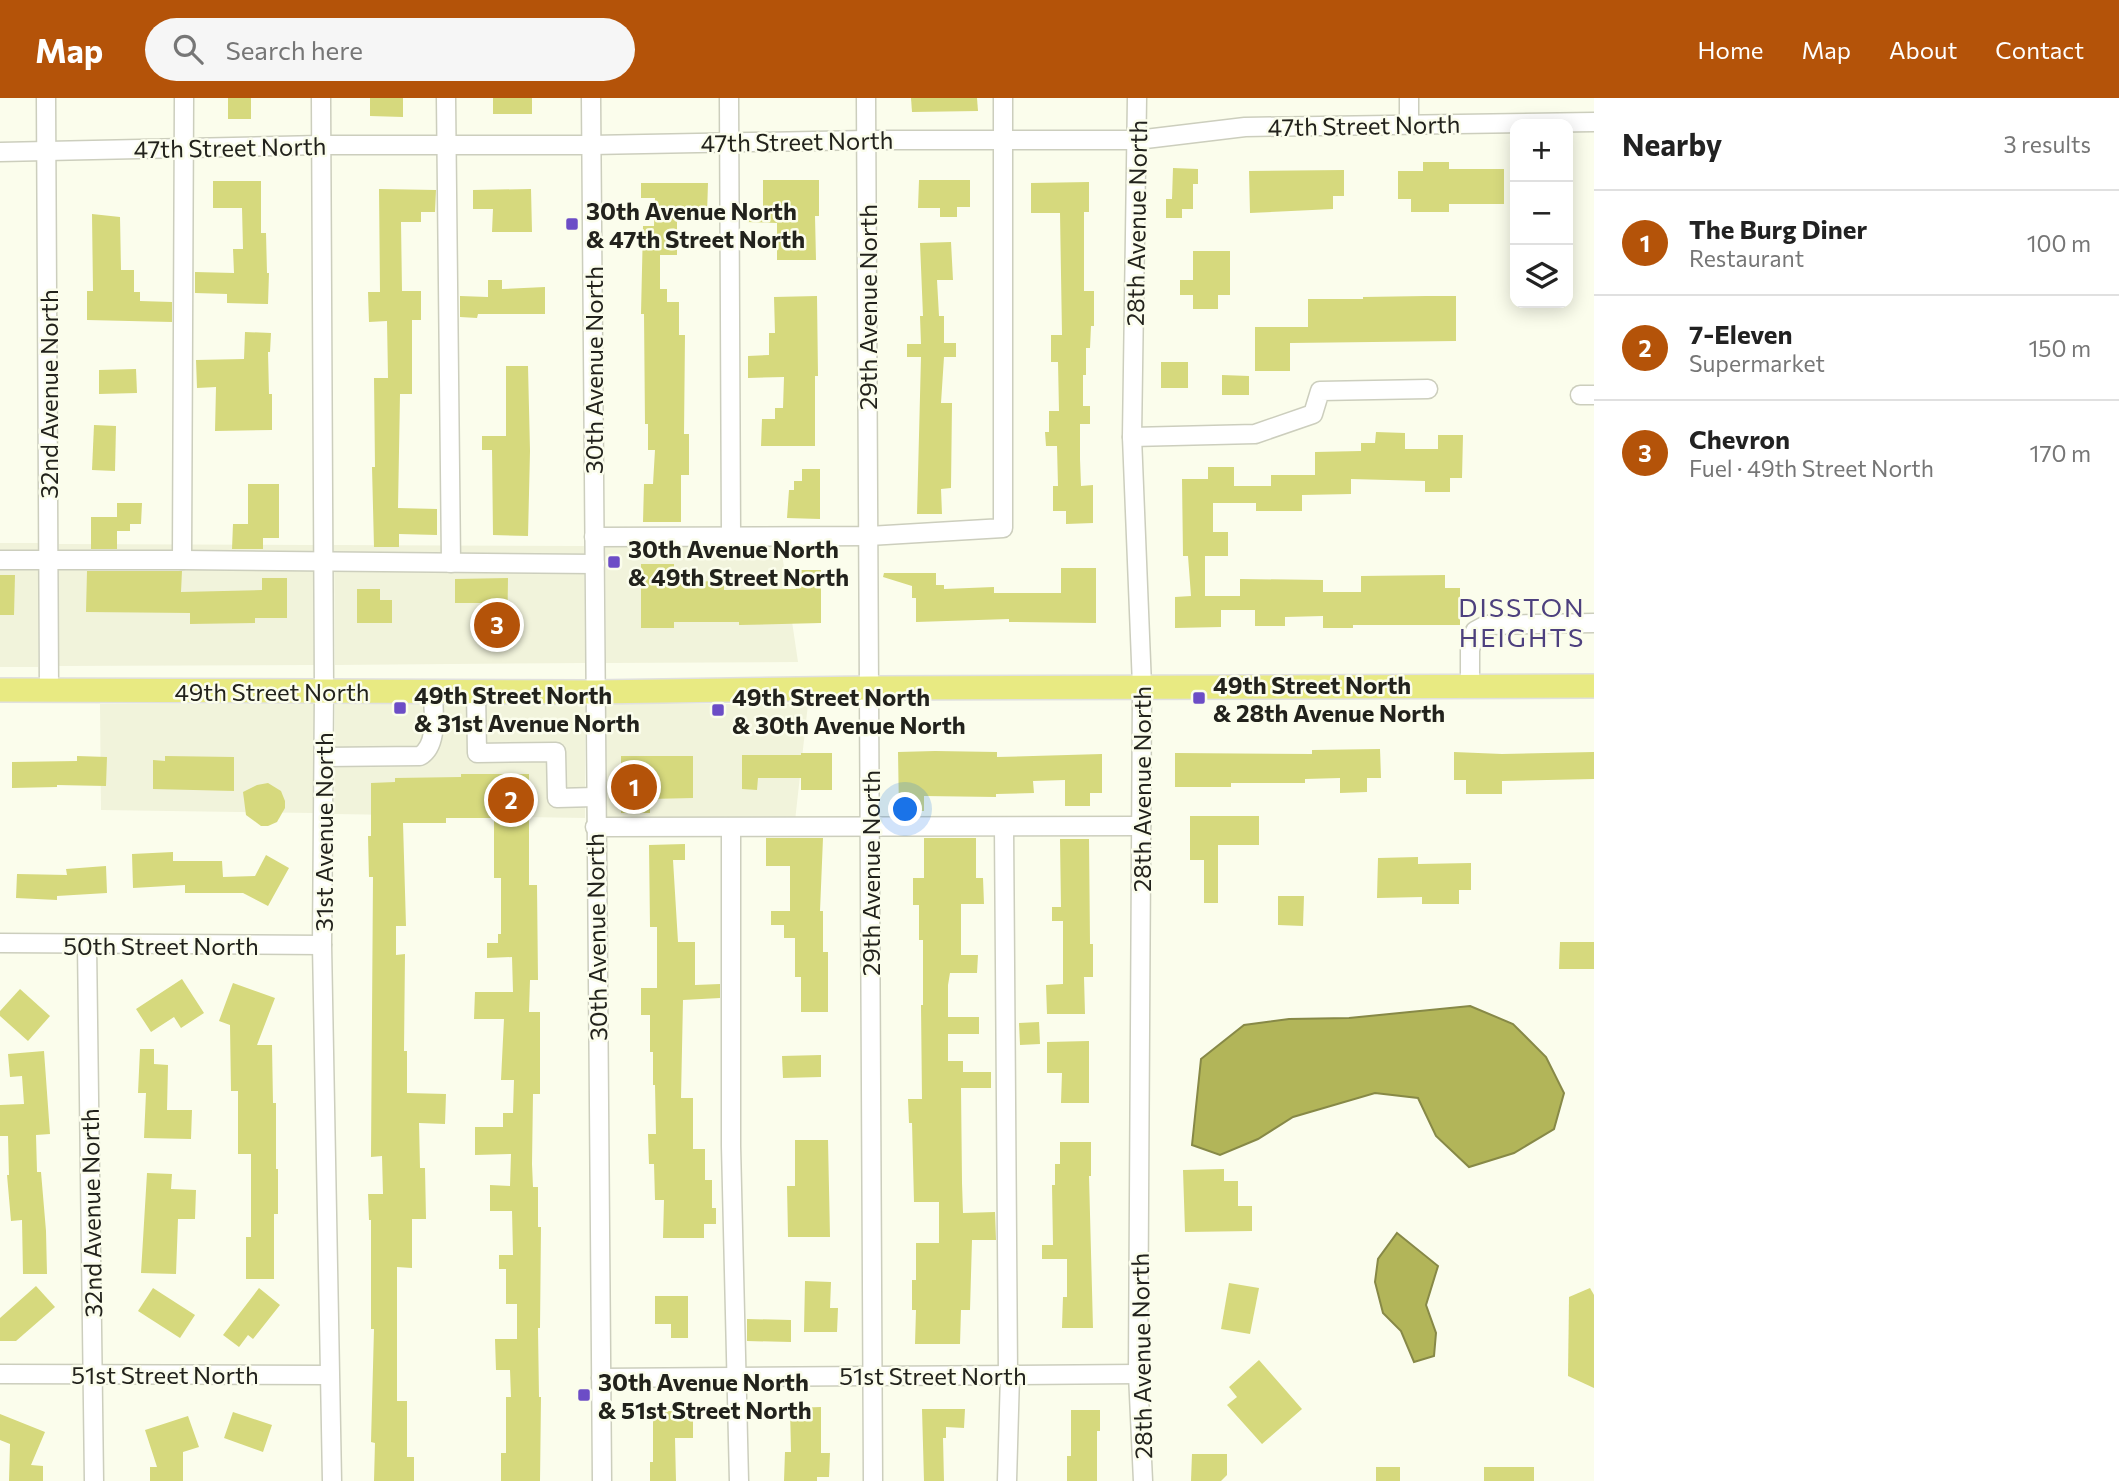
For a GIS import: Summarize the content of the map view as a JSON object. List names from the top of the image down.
{
  "streets": {
    "main road": ["49th Street North"],
    "street": [
      "47th Street North",
      "28th Avenue North",
      "29th Avenue North",
      "30th Avenue North",
      "32nd Avenue North",
      "31st Avenue North",
      "50th Street North",
      "51st Street North"
    ]
  },
  "crossings": [
    ["47th Street North", "28th Avenue North"],
    ["47th Street North", "29th Avenue North"],
    ["47th Street North", "30th Avenue North"],
    ["47th Street North", "32nd Avenue North"],
    ["47th Street North", "31st Avenue North"],
    ["28th Avenue North", "49th Street North"],
    ["28th Avenue North", "51st Street North"],
    ["29th Avenue North", "49th Street North"],
    ["29th Avenue North", "51st Street North"],
    ["30th Avenue North", "49th Street North"],
    ["30th Avenue North", "51st Street North"],
    ["32nd Avenue North", "49th Street North"],
    ["32nd Avenue North", "50th Street North"],
    ["32nd Avenue North", "51st Street North"],
    ["49th Street North", "31st Avenue North"],
    ["31st Avenue North", "50th Street North"],
    ["31st Avenue North", "51st Street North"]
  ],
  "districts": ["DISSTON HEIGHTS"],
  "places": {
    "transit": [
      "30th Avenue North & 47th Street North",
      "30th Avenue North & 49th Street North",
      "49th Street North & 28th Avenue North",
      "49th Street North & 31st Avenue North",
      "49th Street North & 30th Avenue North",
      "30th Avenue North & 51st Street North"
    ]
  },
  "page": {
    "header": "Map",
    "search": "Search here",
    "nav": [
      "Home",
      "Map",
      "About",
      "Contact"
    ],
    "heading": ["Nearby", "3 results"],
    "map_buttons": ["+", "−"],
    "list": [
      {
        "mark": "1",
        "name": "The Burg Diner",
        "note": "Restaurant",
        "value": "100 m"
      },
      {
        "mark": "2",
        "name": "7-Eleven",
        "note": "Supermarket",
        "value": "150 m"
      },
      {
        "mark": "3",
        "name": "Chevron",
        "note": "Fuel · 49th Street North",
        "value": "170 m"
      }
    ],
    "pins": ["3", "1", "2"]
  }
}
